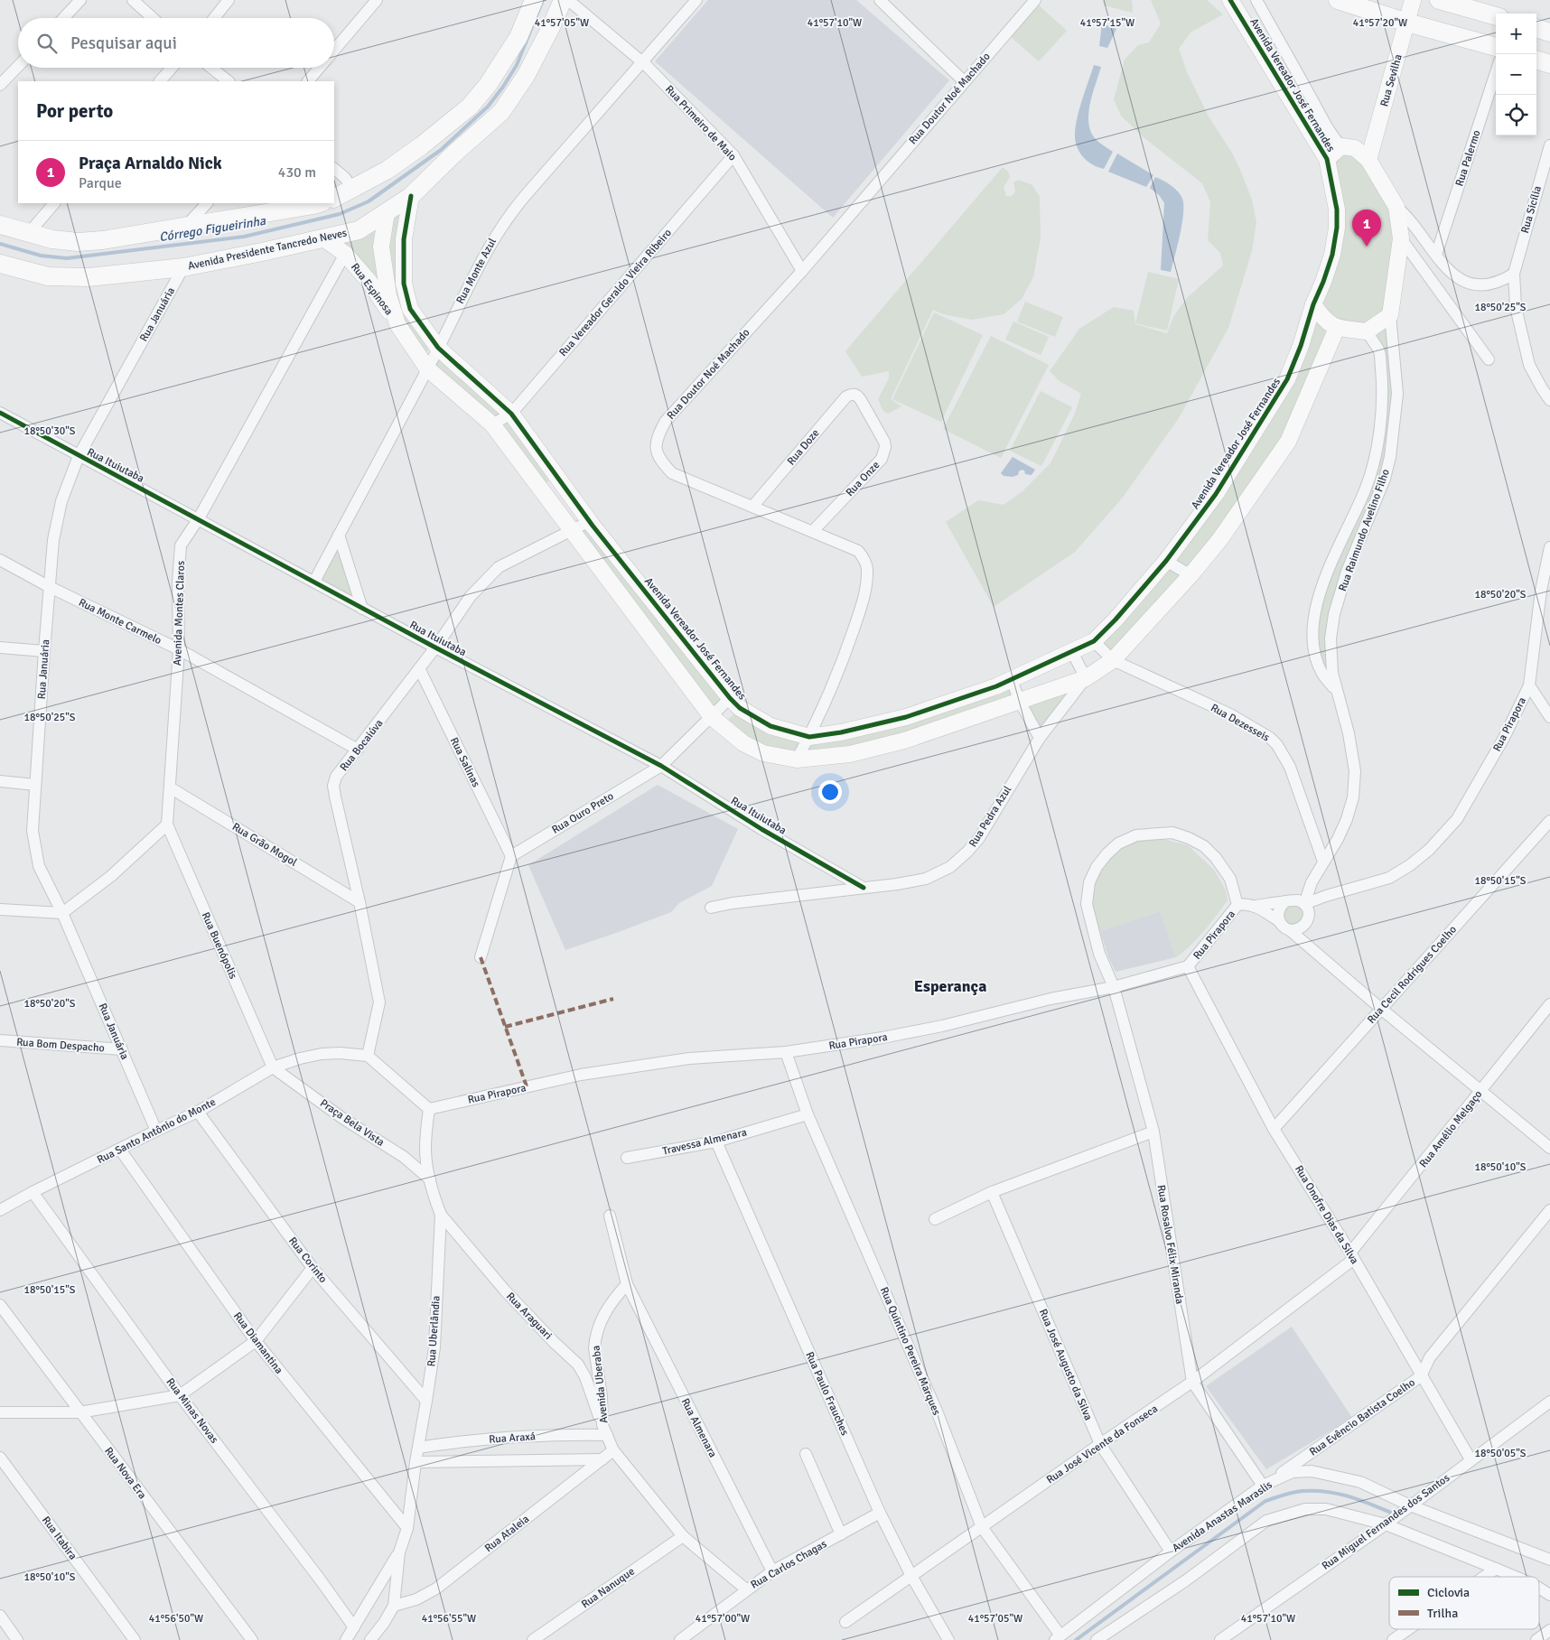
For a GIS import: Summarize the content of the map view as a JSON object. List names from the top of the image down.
{
  "streets": {
    "main road": ["Avenida Presidente Tancredo Neves"],
    "street": [
      "Rua Sevilha",
      "Avenida Vereador José Fernandes",
      "Rua Doutor Noé Machado",
      "Rua Primeiro de Maio",
      "Rua Palermo",
      "Rua Sicília",
      "Rua Monte Azul",
      "Rua Espinosa",
      "Rua Vereador Geraldo Vieira Ribeiro",
      "Rua Januária",
      "Rua Doze",
      "Rua Ituiutaba",
      "Rua Onze",
      "Rua Raimundo Avelino Filho",
      "Avenida Montes Claros",
      "Rua Monte Carmelo",
      "Rua Dezesseis",
      "Rua Pirapora",
      "Rua Bocaiúva",
      "Rua Salinas",
      "Rua Ouro Preto",
      "Rua Pedra Azul",
      "Rua Grão Mogol",
      "Rua Buenópolis",
      "Rua Cecil Rodrigues Coelho",
      "Rua Bom Despacho",
      "Praça Bela Vista",
      "Rua Amélio Melgaço",
      "Rua Santo Antônio do Monte",
      "Travessa Almenara",
      "Rua Onofre Dias da Silva",
      "Rua Rosalvo Félix Miranda",
      "Rua Corinto",
      "Rua Araguari",
      "Rua Uberlândia",
      "Rua Diamantina",
      "Rua Quintino Pereira Marques",
      "Rua José Augusto da Silva",
      "Avenida Uberaba",
      "Rua Paulo Frauches",
      "Rua Minas Novas",
      "Rua Evêncio Batista Coelho",
      "Rua Almenara",
      "Rua Araxá",
      "Rua José Vicente da Fonseca",
      "Rua Nova Era",
      "Avenida Anastas Maraslis",
      "Rua Miguel Fernandes dos Santos",
      "Rua Ataleia",
      "Rua Itabira",
      "Rua Carlos Chagas",
      "Rua Nanuque"
    ]
  },
  "crossings": [
    ["Rua Sevilha", "Avenida Vereador José Fernandes"],
    ["Avenida Vereador José Fernandes", "Rua Doutor Noé Machado"],
    ["Avenida Vereador José Fernandes", "Avenida Presidente Tancredo Neves"],
    ["Avenida Vereador José Fernandes", "Rua Monte Azul"],
    ["Avenida Vereador José Fernandes", "Rua Vereador Geraldo Vieira Ribeiro"],
    ["Avenida Vereador José Fernandes", "Rua Raimundo Avelino Filho"],
    ["Avenida Vereador José Fernandes", "Rua Dezesseis"],
    ["Avenida Vereador José Fernandes", "Rua Bocaiúva"],
    ["Avenida Vereador José Fernandes", "Rua Ouro Preto"],
    ["Rua Doutor Noé Machado", "Rua Primeiro de Maio"],
    ["Rua Doutor Noé Machado", "Rua Doze"],
    ["Rua Doutor Noé Machado", "Rua Onze"],
    ["Rua Primeiro de Maio", "Rua Monte Azul"],
    ["Rua Primeiro de Maio", "Rua Vereador Geraldo Vieira Ribeiro"],
    ["Avenida Presidente Tancredo Neves", "Rua Espinosa"],
    ["Avenida Presidente Tancredo Neves", "Rua Januária"],
    ["Rua Monte Azul", "Rua Ituiutaba"],
    ["Rua Espinosa", "Avenida Montes Claros"],
    ["Rua Januária", "Rua Ituiutaba"],
    ["Rua Januária", "Rua Monte Carmelo"],
    ["Rua Januária", "Rua Bom Despacho"],
    ["Rua Januária", "Rua Santo Antônio do Monte"],
    ["Rua Doze", "Rua Onze"],
    ["Rua Ituiutaba", "Avenida Montes Claros"],
    ["Rua Ituiutaba", "Rua Bocaiúva"],
    ["Rua Ituiutaba", "Rua Ouro Preto"],
    ["Rua Ituiutaba", "Rua Pedra Azul"],
    ["Rua Raimundo Avelino Filho", "Rua Dezesseis"],
    ["Rua Raimundo Avelino Filho", "Rua Pirapora"],
    ["Avenida Montes Claros", "Rua Monte Carmelo"],
    ["Avenida Montes Claros", "Rua Grão Mogol"],
    ["Avenida Montes Claros", "Rua Buenópolis"],
    ["Rua Monte Carmelo", "Rua Bocaiúva"],
    ["Rua Pirapora", "Rua Onofre Dias da Silva"],
    ["Rua Pirapora", "Rua Rosalvo Félix Miranda"],
    ["Rua Pirapora", "Rua Uberlândia"],
    ["Rua Pirapora", "Rua Quintino Pereira Marques"],
    ["Rua Bocaiúva", "Rua Salinas"],
    ["Rua Bocaiúva", "Rua Grão Mogol"],
    ["Rua Bocaiúva", "Rua Santo Antônio do Monte"],
    ["Rua Salinas", "Rua Ouro Preto"],
    ["Rua Buenópolis", "Praça Bela Vista"],
    ["Rua Buenópolis", "Rua Santo Antônio do Monte"],
    ["Rua Cecil Rodrigues Coelho", "Rua Onofre Dias da Silva"],
    ["Praça Bela Vista", "Rua Santo Antônio do Monte"],
    ["Praça Bela Vista", "Rua Uberlândia"],
    ["Rua Amélio Melgaço", "Rua Onofre Dias da Silva"],
    ["Rua Amélio Melgaço", "Rua José Vicente da Fonseca"],
    ["Rua Santo Antônio do Monte", "Rua Corinto"],
    ["Rua Santo Antônio do Monte", "Rua Diamantina"],
    ["Rua Santo Antônio do Monte", "Rua Minas Novas"],
    ["Travessa Almenara", "Rua Quintino Pereira Marques"],
    ["Travessa Almenara", "Rua Paulo Frauches"],
    ["Rua Onofre Dias da Silva", "Rua Rosalvo Félix Miranda"],
    ["Rua Onofre Dias da Silva", "Rua Evêncio Batista Coelho"],
    ["Rua Onofre Dias da Silva", "Rua José Vicente da Fonseca"],
    ["Rua Onofre Dias da Silva", "Rua Miguel Fernandes dos Santos"],
    ["Rua Rosalvo Félix Miranda", "Rua Evêncio Batista Coelho"],
    ["Rua Rosalvo Félix Miranda", "Rua José Vicente da Fonseca"],
    ["Rua Rosalvo Félix Miranda", "Avenida Anastas Maraslis"],
    ["Rua Corinto", "Rua Uberlândia"],
    ["Rua Araguari", "Rua Uberlândia"],
    ["Rua Araguari", "Avenida Uberaba"],
    ["Rua Araguari", "Rua Araxá"],
    ["Rua Uberlândia", "Rua Diamantina"],
    ["Rua Uberlândia", "Rua Minas Novas"],
    ["Rua Uberlândia", "Rua Araxá"],
    ["Rua Uberlândia", "Rua Ataleia"],
    ["Rua Quintino Pereira Marques", "Rua José Vicente da Fonseca"],
    ["Rua Quintino Pereira Marques", "Avenida Anastas Maraslis"],
    ["Rua José Augusto da Silva", "Rua José Vicente da Fonseca"],
    ["Rua José Augusto da Silva", "Avenida Anastas Maraslis"],
    ["Avenida Uberaba", "Rua Almenara"],
    ["Avenida Uberaba", "Rua Araxá"],
    ["Avenida Uberaba", "Rua Ataleia"],
    ["Avenida Uberaba", "Rua Carlos Chagas"],
    ["Avenida Uberaba", "Rua Nanuque"],
    ["Rua Paulo Frauches", "Rua José Vicente da Fonseca"],
    ["Rua Paulo Frauches", "Rua Carlos Chagas"],
    ["Rua Evêncio Batista Coelho", "Avenida Anastas Maraslis"],
    ["Rua Almenara", "Rua Carlos Chagas"],
    ["Rua Araxá", "Rua Ataleia"],
    ["Avenida Anastas Maraslis", "Rua Miguel Fernandes dos Santos"]
  ],
  "districts": ["Esperança"],
  "water": ["Córrego Figueirinha"],
  "legend": ["Ciclovia", "Trilha"],
  "page": {
    "map_buttons": ["+", "−"],
    "search": "Pesquisar aqui",
    "heading": "Por perto",
    "list": [
      {
        "mark": "1",
        "name": "Praça Arnaldo Nick",
        "note": "Parque",
        "value": "430 m"
      }
    ],
    "pins": "1"
  },
  "coordinates": [
    "41°57'05\"W",
    "41°57'10\"W",
    "41°57'15\"W",
    "41°57'20\"W",
    "18°50'25\"S",
    "18°50'30\"S",
    "18°50'20\"S",
    "18°50'15\"S",
    "18°50'10\"S",
    "18°50'05\"S",
    "41°56'50\"W",
    "41°56'55\"W",
    "41°57'00\"W"
  ]
}
